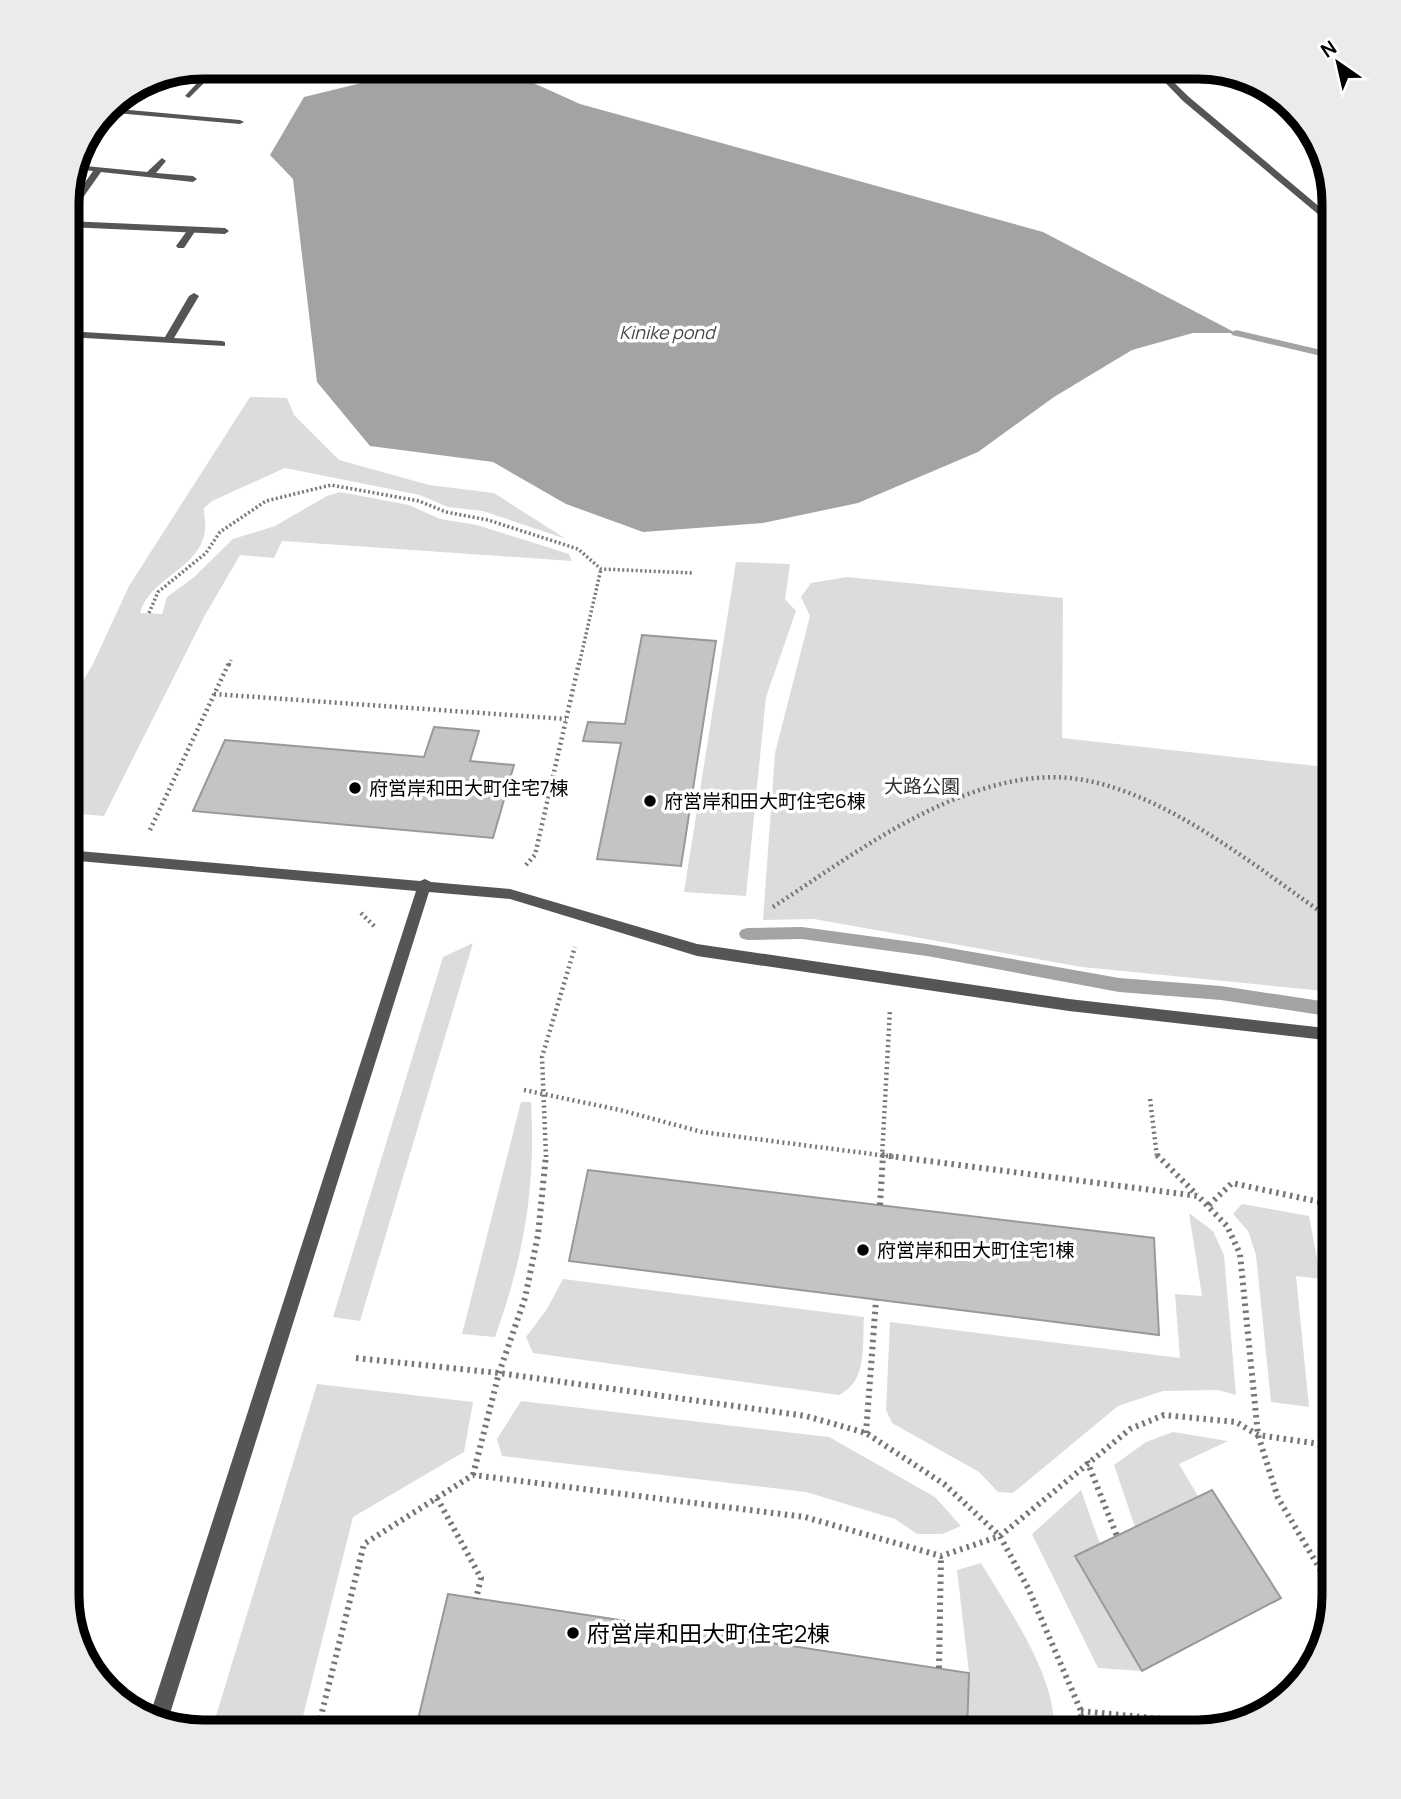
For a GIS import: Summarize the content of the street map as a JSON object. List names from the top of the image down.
{
  "water": ["Kinike pond"],
  "parks": ["大路公園"],
  "places": [
    "府営岸和田大町住宅7棟",
    "府営岸和田大町住宅6棟",
    "府営岸和田大町住宅1棟",
    "府営岸和田大町住宅2棟"
  ],
  "north": "top left"
}
